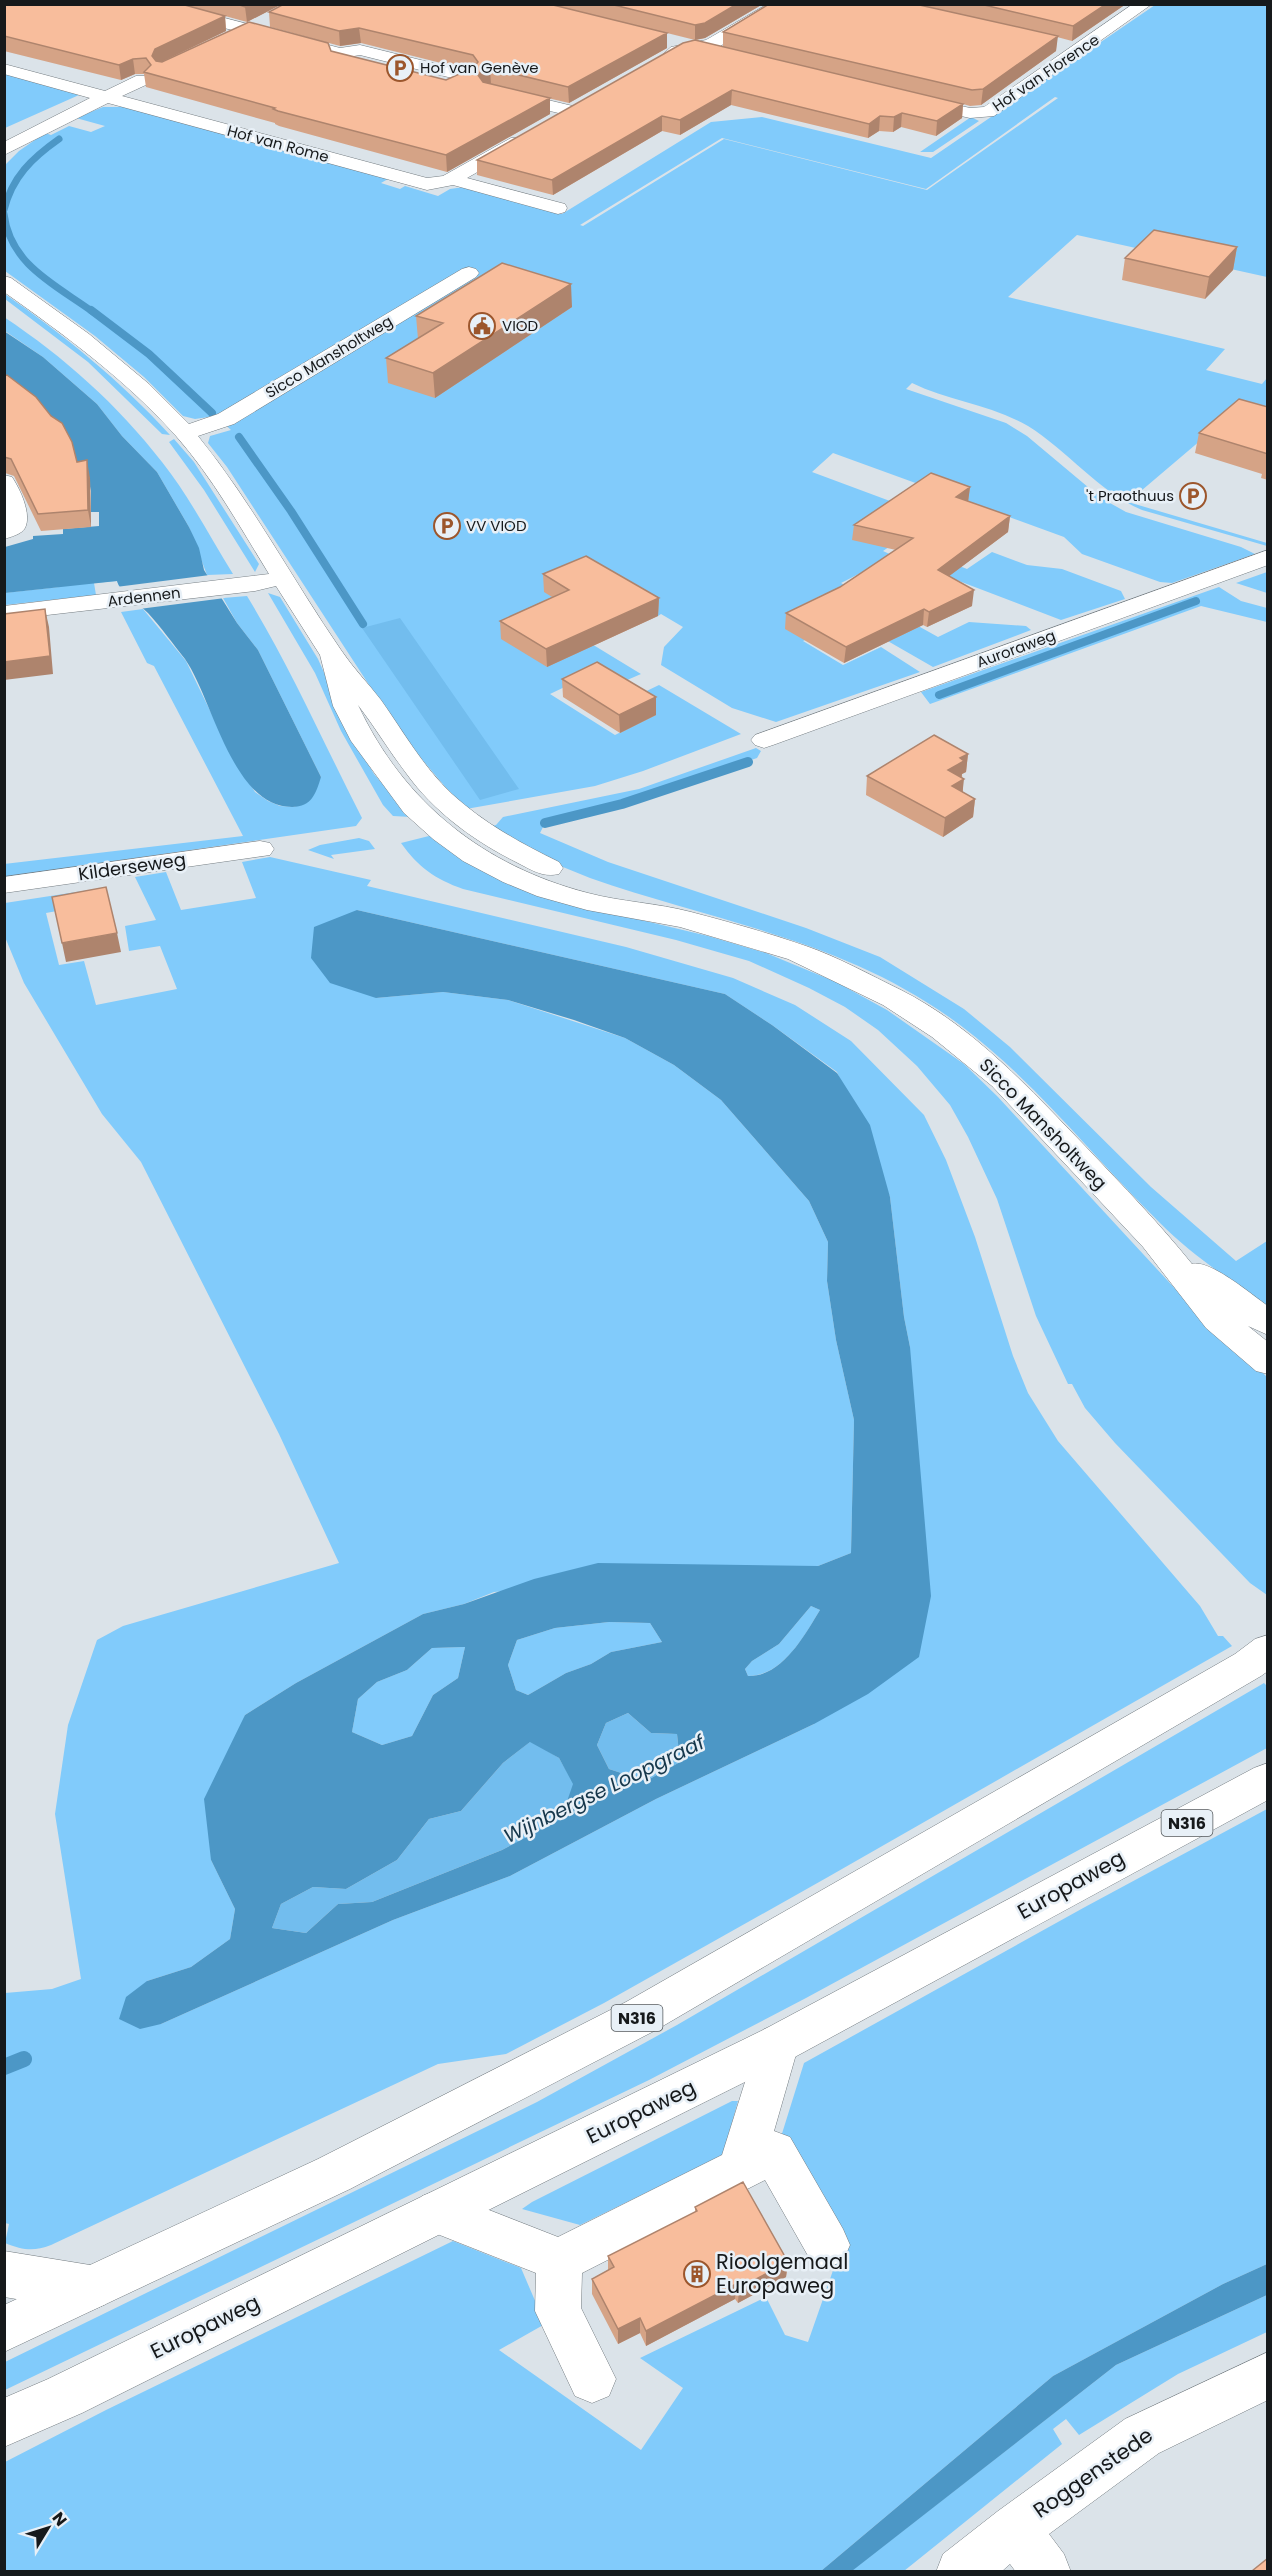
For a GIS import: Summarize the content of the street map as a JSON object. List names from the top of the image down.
{
  "streets": {
    "street": [
      "Hof van Florence",
      "Hof van Rome",
      "Sicco Mansholtweg",
      "Ardennen",
      "Auroraweg",
      "Kilderseweg",
      "N316",
      "Europaweg",
      "Roggenstede"
    ]
  },
  "crossings": [
    ["Sicco Mansholtweg", "Ardennen"]
  ],
  "water": ["Wijnbergse Loopgraaf"],
  "places": {
    "parking": ["Hof van Genève", "'t Praothuus", "VV VIOD"],
    "public building": ["VIOD"],
    "building": ["Rioolgemaal Europaweg"]
  },
  "north": "top right"
}
